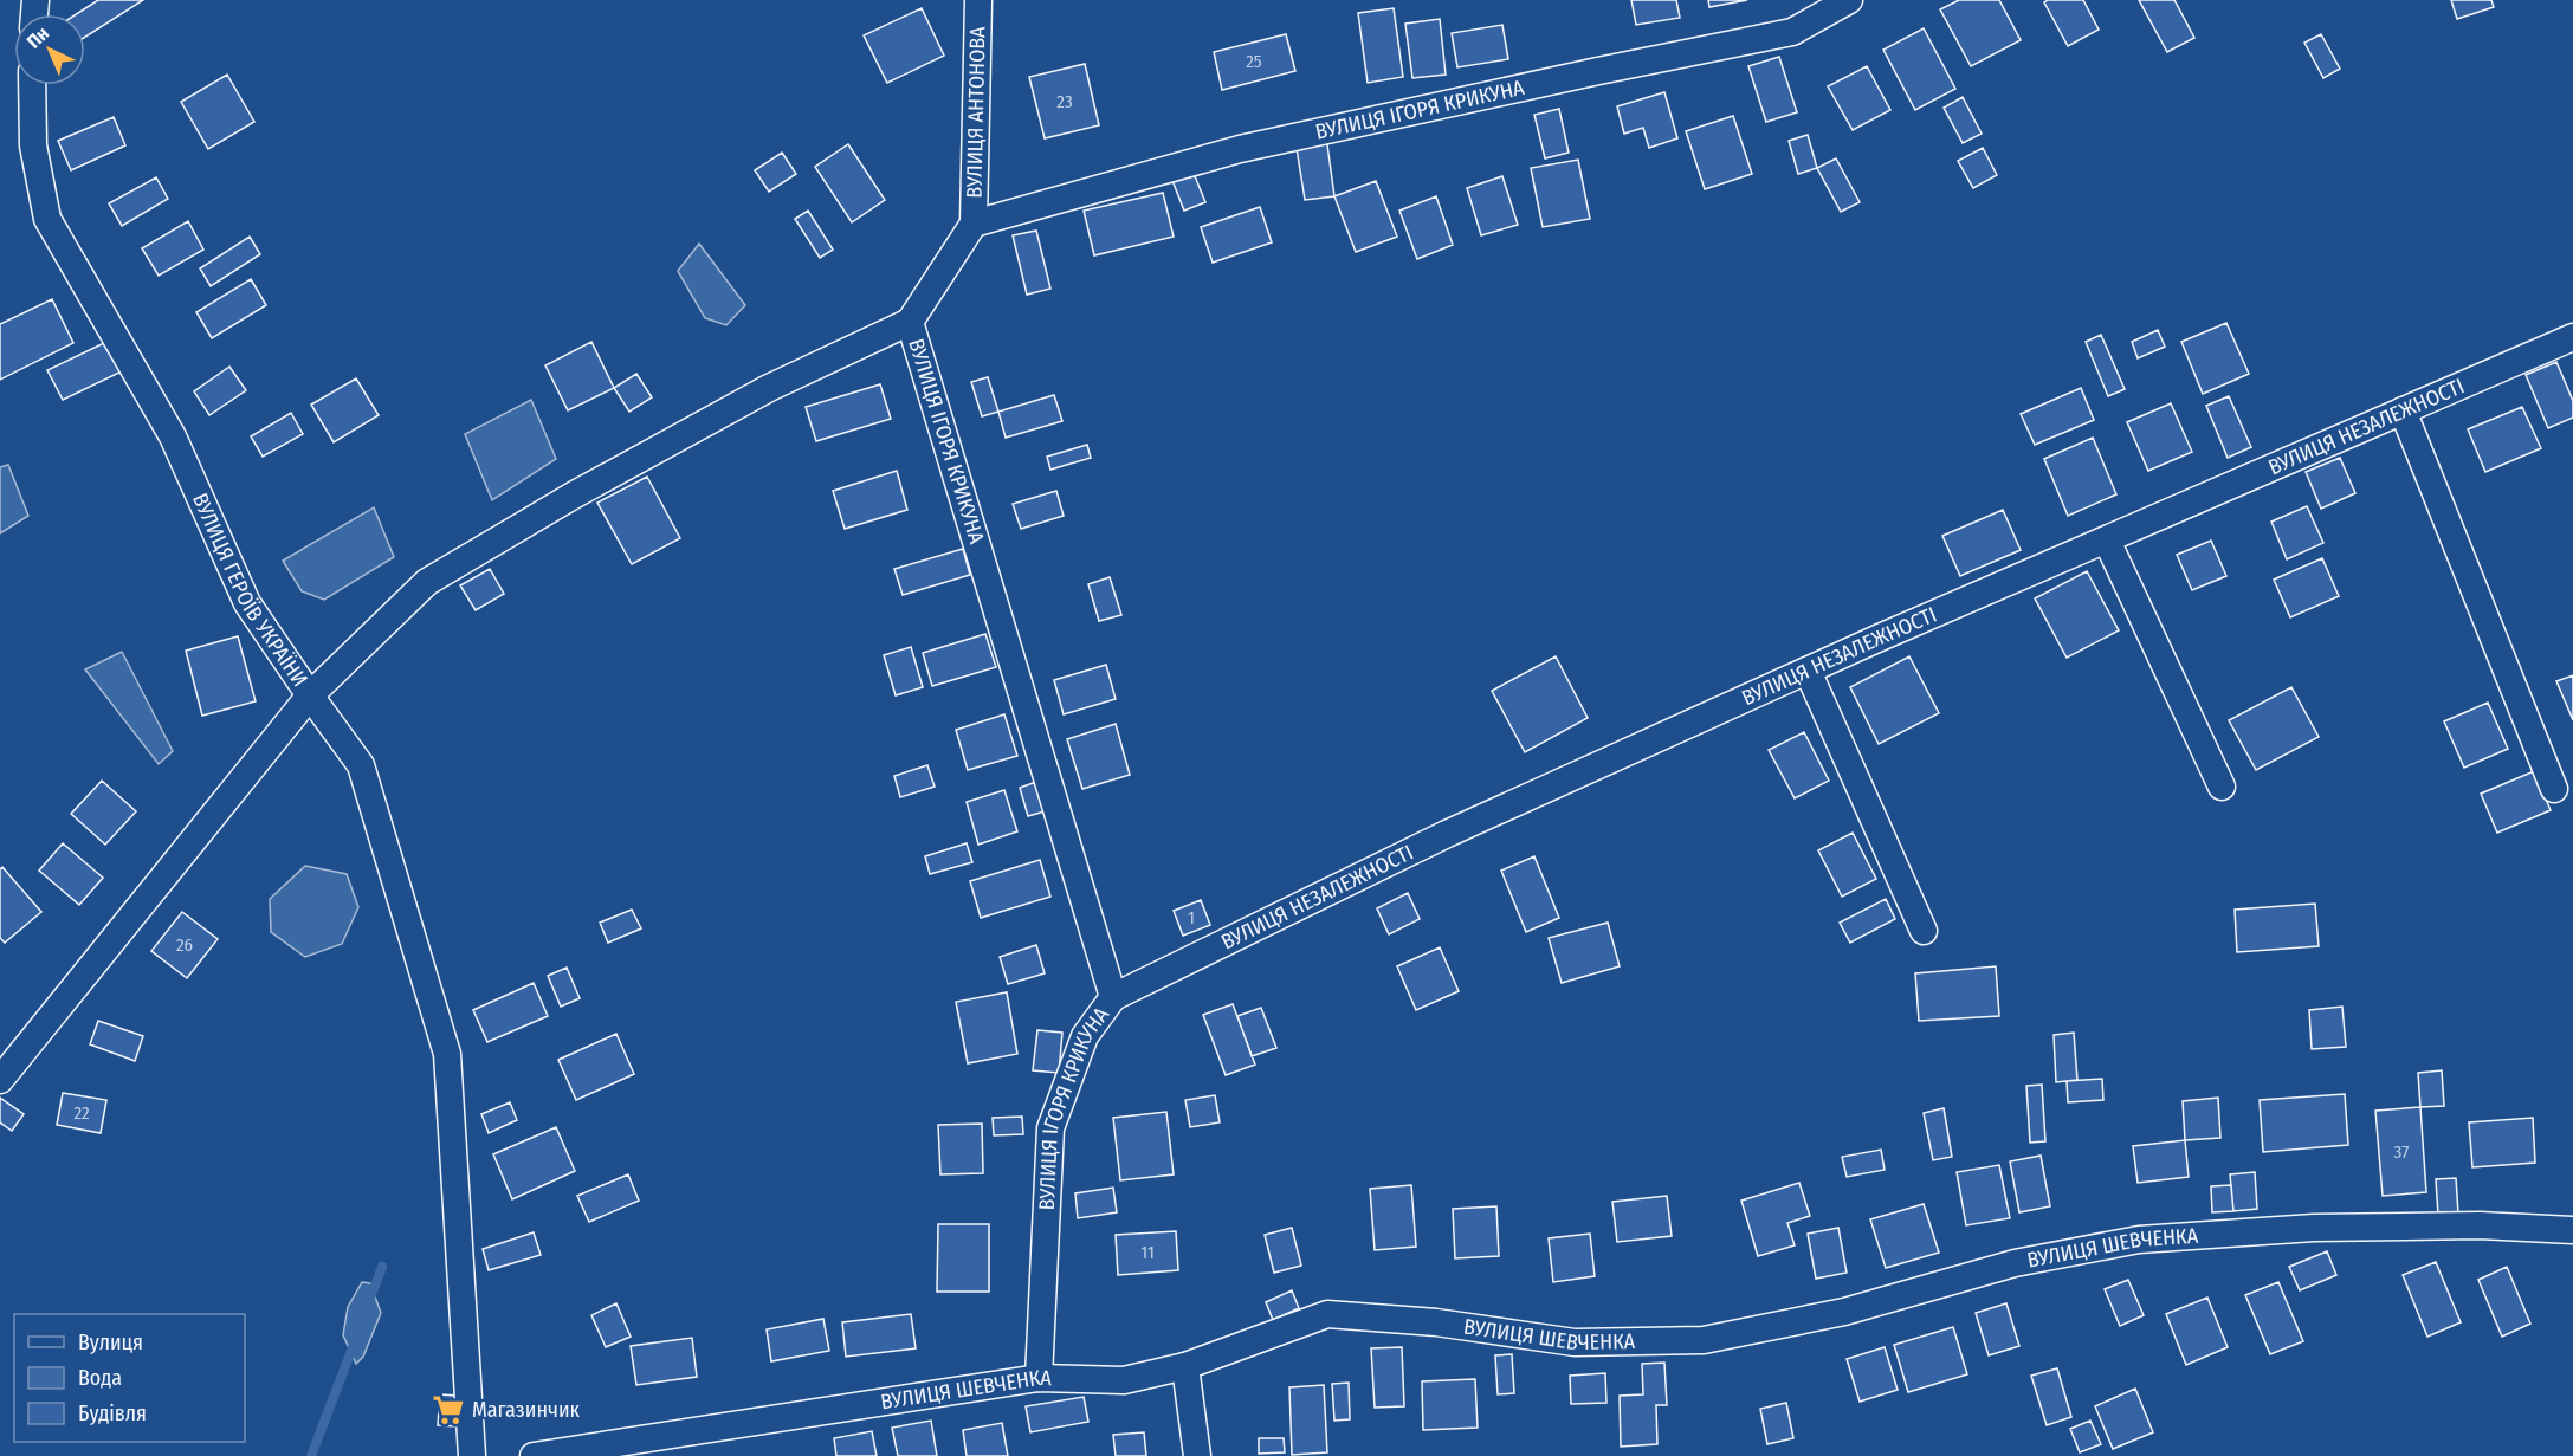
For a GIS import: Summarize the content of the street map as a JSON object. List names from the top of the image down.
{
  "streets": {
    "street": [
      "ВУЛИЦЯ ІГОРЯ КРИКУНА",
      "ВУЛИЦЯ АНТОНОВА",
      "ВУЛИЦЯ НЕЗАЛЕЖНОСТІ",
      "ВУЛИЦЯ ГЕРОЇВ УКРАЇНИ",
      "ВУЛИЦЯ ШЕВЧЕНКА"
    ]
  },
  "crossings": [
    ["ВУЛИЦЯ ІГОРЯ КРИКУНА", "ВУЛИЦЯ АНТОНОВА"],
    ["ВУЛИЦЯ ІГОРЯ КРИКУНА", "ВУЛИЦЯ НЕЗАЛЕЖНОСТІ"],
    ["ВУЛИЦЯ ІГОРЯ КРИКУНА", "ВУЛИЦЯ ШЕВЧЕНКА"]
  ],
  "places": {
    "supermarket": ["Магазинчик"]
  },
  "house_numbers": [
    "25",
    "23",
    "1",
    "26",
    "22",
    "37",
    "11"
  ],
  "legend": ["Вулиця", "Вода", "Будівля"],
  "north": "top left"
}
